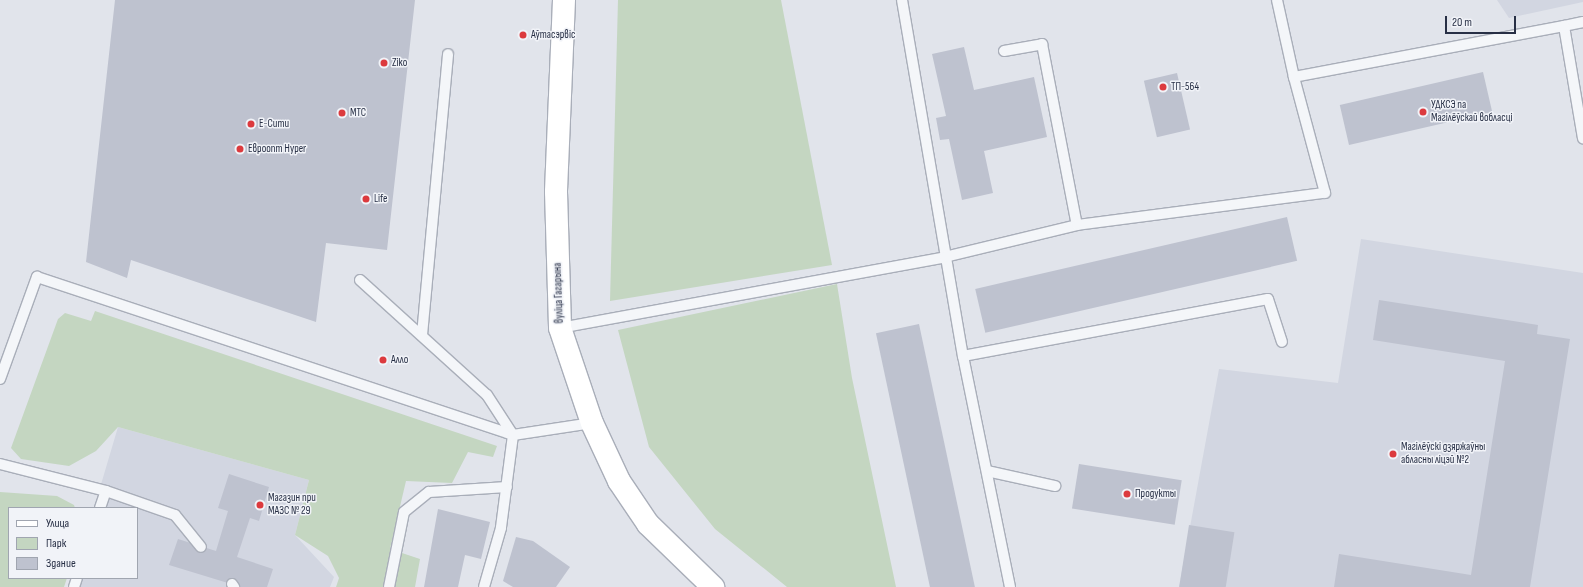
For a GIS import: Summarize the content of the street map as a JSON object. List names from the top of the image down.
{
  "streets": {
    "main road": ["вуліца Гагарына"]
  },
  "places": [
    "Аўтасэрвіс",
    "Ziko",
    "ТП-564",
    "УДКСЭ па Магілёўскай вобласці",
    "МТС",
    "Е-Сити",
    "Евроопт Hyper",
    "Life",
    "Алло",
    "Магілёўскі дзяржаўны абласны ліцэй №2",
    "Продукты",
    "Магазин при МАЗС № 29"
  ],
  "legend": ["Улица", "Парк", "Здание"],
  "scale_bar": "20 m"
}
